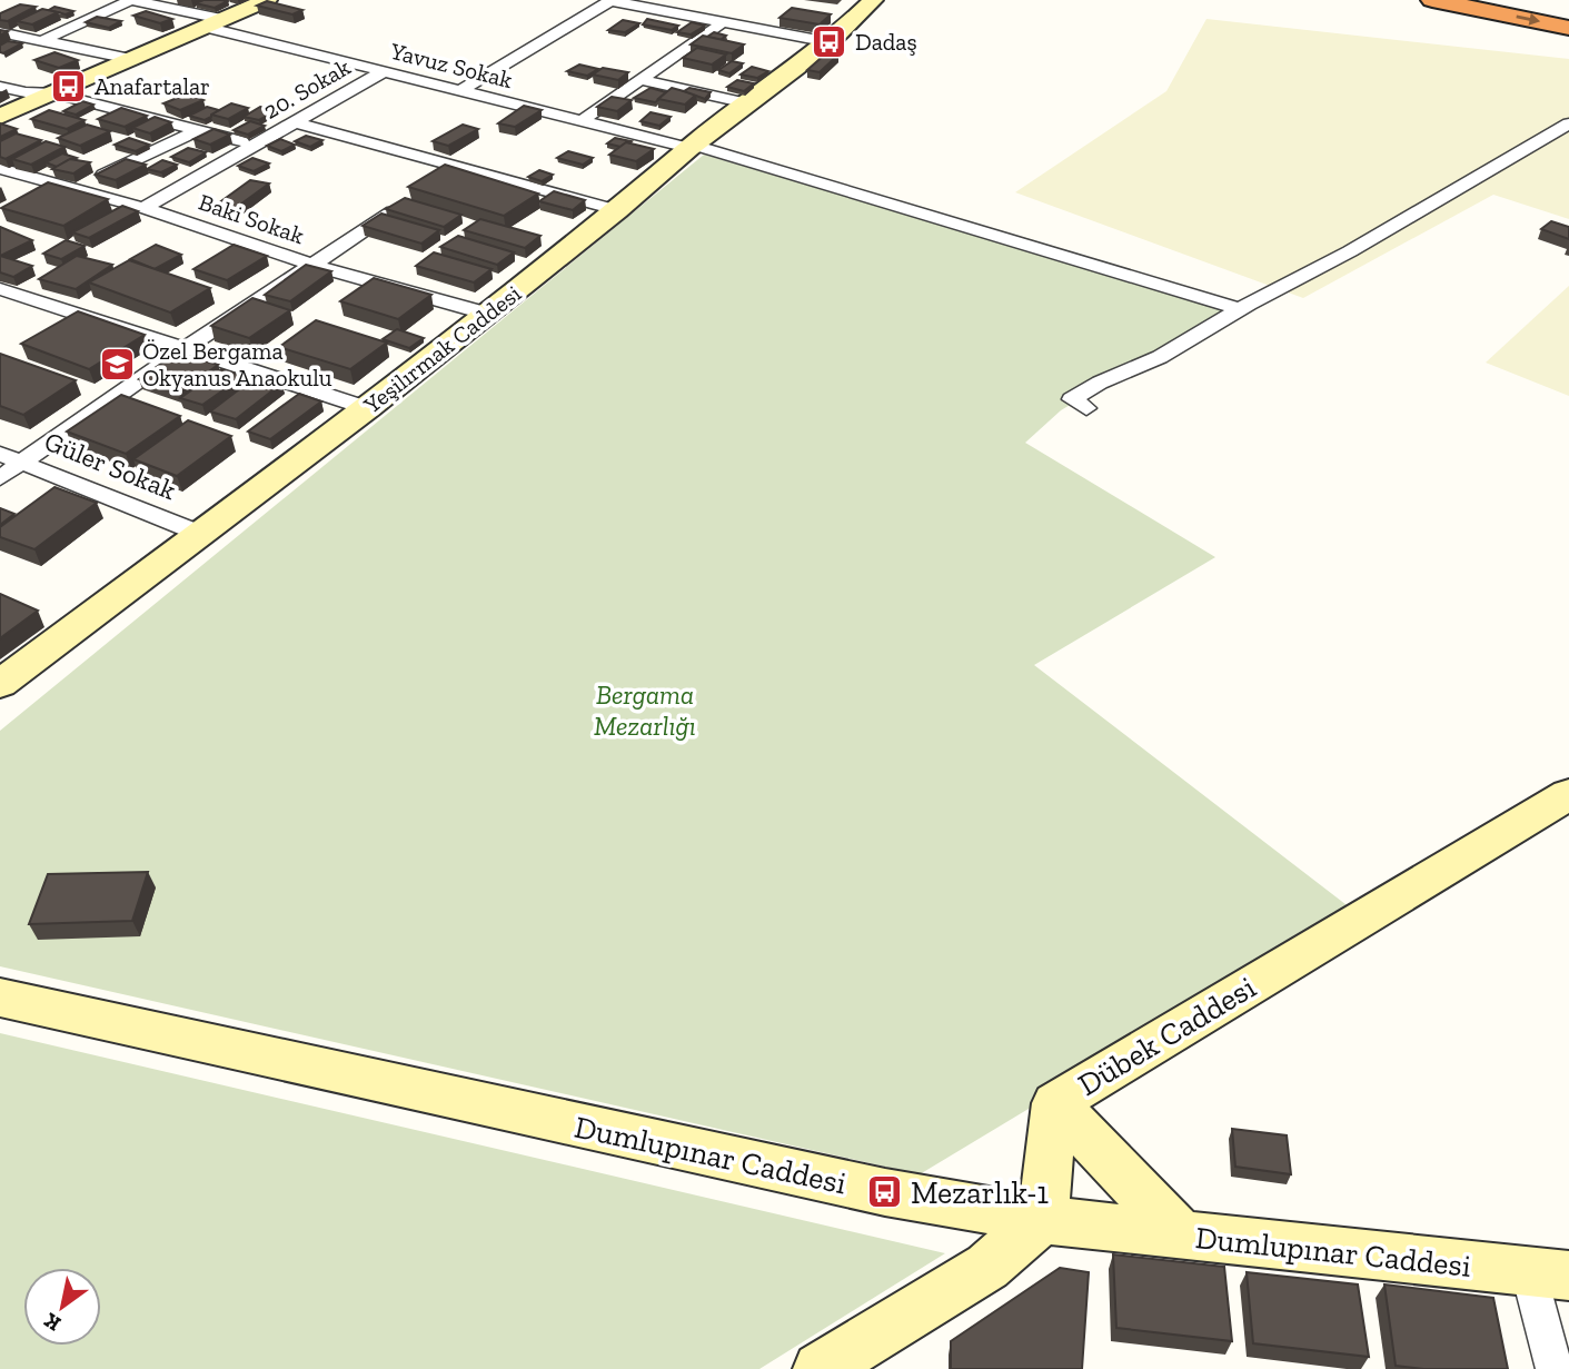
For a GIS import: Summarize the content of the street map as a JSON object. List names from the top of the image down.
{
  "streets": {
    "street": [
      "Yavuz Sokak",
      "20. Sokak",
      "Baki Sokak",
      "Yeşilırmak Caddesi",
      "Güler Sokak",
      "Dübek Caddesi",
      "Dumlupınar Caddesi"
    ]
  },
  "crossings": [
    ["Yavuz Sokak", "20. Sokak"],
    ["Yavuz Sokak", "Yeşilırmak Caddesi"],
    ["20. Sokak", "Baki Sokak"],
    ["Baki Sokak", "Yeşilırmak Caddesi"],
    ["Yeşilırmak Caddesi", "Güler Sokak"],
    ["Dübek Caddesi", "Dumlupınar Caddesi"]
  ],
  "parks": ["Bergama Mezarlığı"],
  "places": {
    "bus stop": ["Dadaş", "Anafartalar", "Mezarlık-1"],
    "school or university": ["Özel Bergama Okyanus Anaokulu"]
  },
  "north": "bottom left"
}
